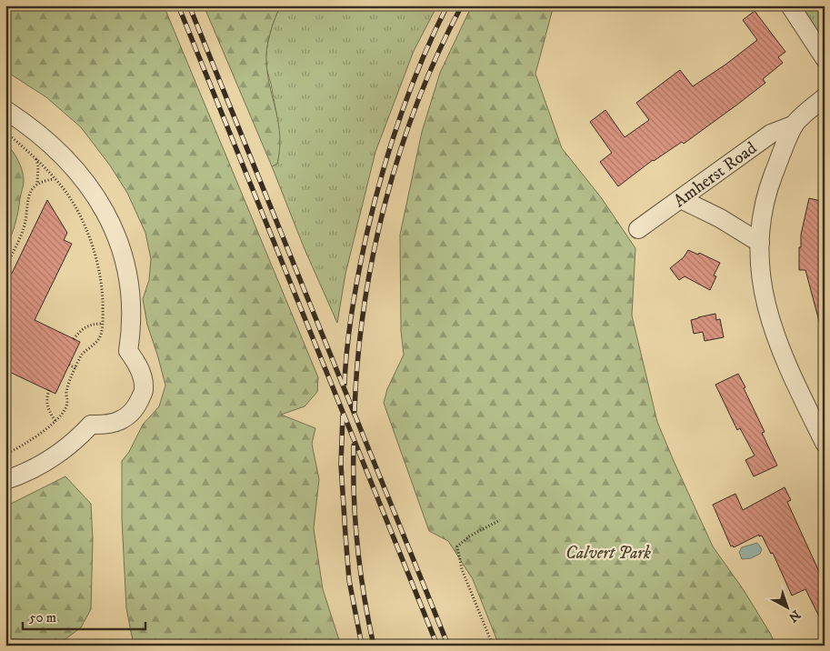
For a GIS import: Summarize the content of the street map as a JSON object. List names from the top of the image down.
{
  "streets": {
    "street": ["Amherst Road"]
  },
  "parks": ["Calvert Park"],
  "scale_bar": "50 m",
  "north": "bottom right"
}
